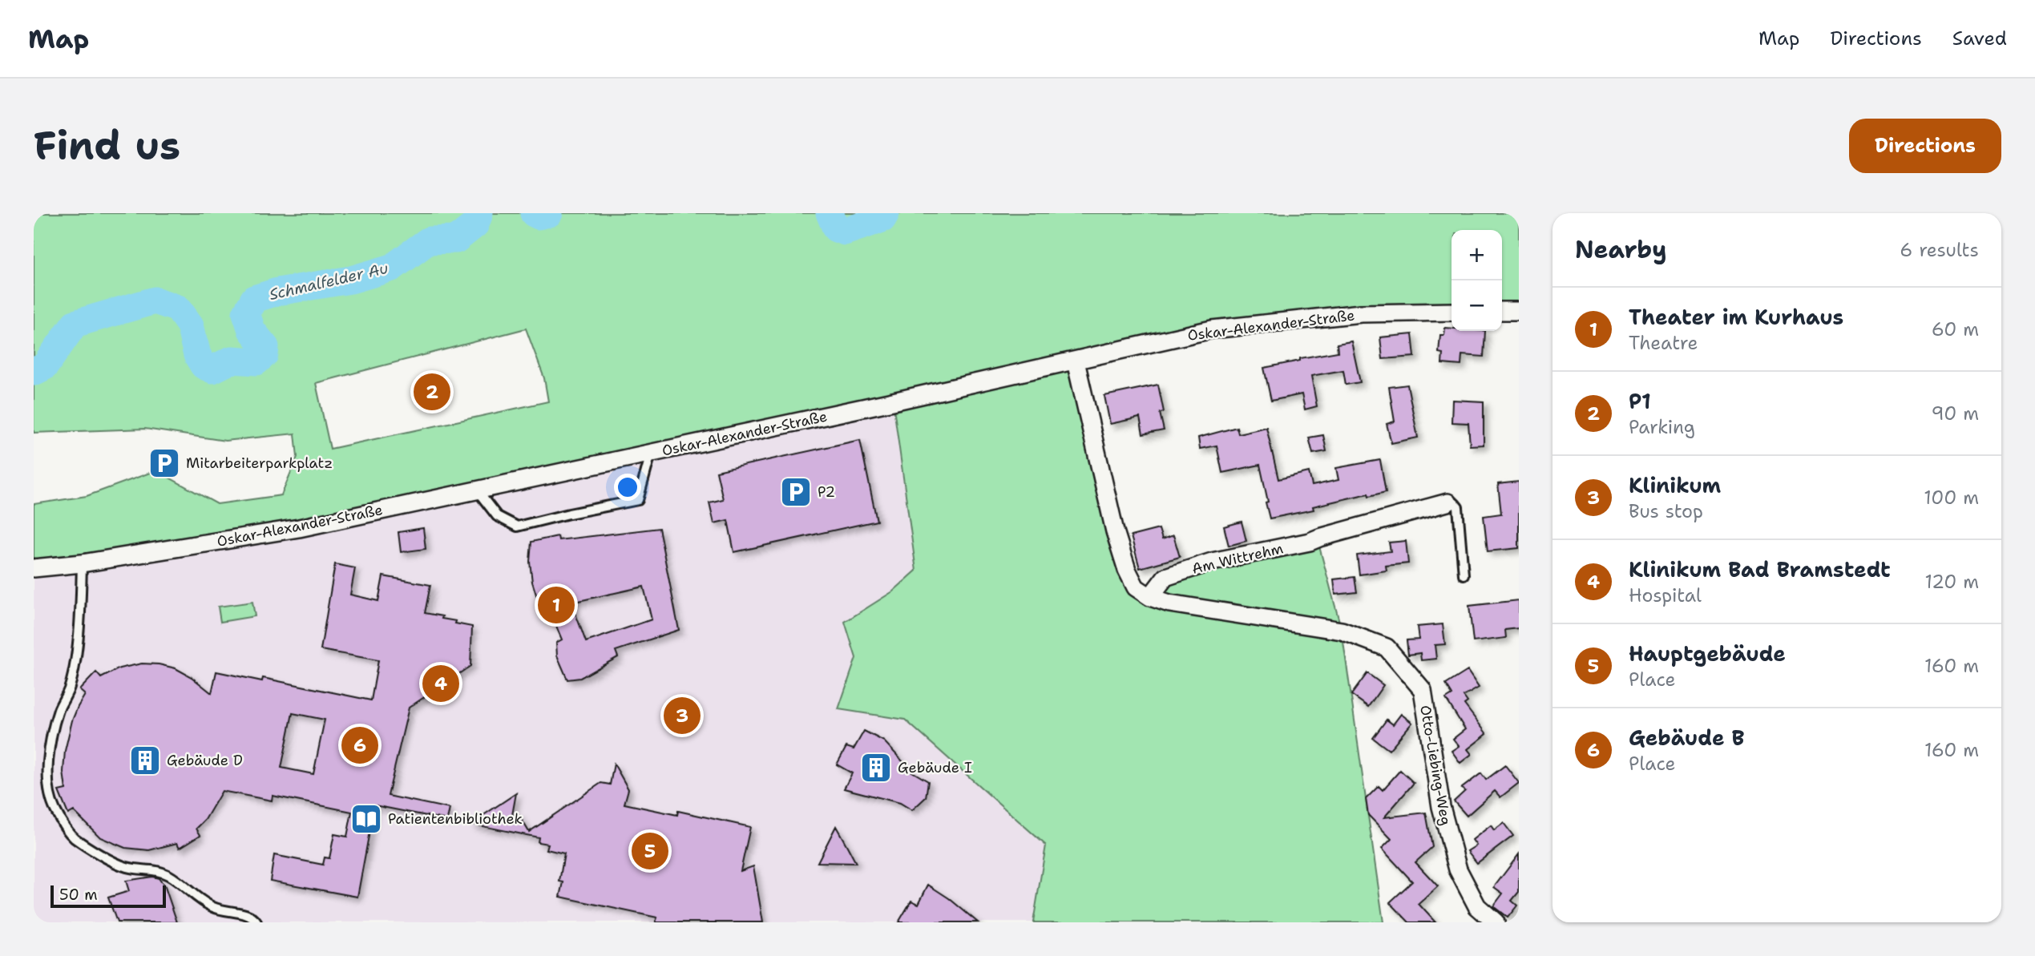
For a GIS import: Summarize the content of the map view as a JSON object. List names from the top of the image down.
{
  "streets": {
    "street": ["Oskar-Alexander-Straße", "Am Wittrehm", "Otto-Liebing-Weg"]
  },
  "crossings": [
    ["Am Wittrehm", "Otto-Liebing-Weg"]
  ],
  "water": ["Schmalfelder Au"],
  "places": {
    "parking": ["Mitarbeiterparkplatz", "P2"],
    "building": ["Gebäude D", "Gebäude I"],
    "library": ["Patientenbibliothek"]
  },
  "scale_bar": "50 m",
  "page": {
    "header": "Map",
    "nav": ["Map", "Directions", "Saved"],
    "buttons": "Directions",
    "title": "Find us",
    "heading": ["Nearby", "6 results"],
    "map_buttons": ["+", "−"],
    "list": [
      {
        "mark": "1",
        "name": "Theater im Kurhaus",
        "note": "Theatre",
        "value": "60 m"
      },
      {
        "mark": "2",
        "name": "P1",
        "note": "Parking",
        "value": "90 m"
      },
      {
        "mark": "3",
        "name": "Klinikum",
        "note": "Bus stop",
        "value": "100 m"
      },
      {
        "mark": "4",
        "name": "Klinikum Bad Bramstedt",
        "note": "Hospital",
        "value": "120 m"
      },
      {
        "mark": "5",
        "name": "Hauptgebäude",
        "note": "Place",
        "value": "160 m"
      },
      {
        "mark": "6",
        "name": "Gebäude B",
        "note": "Place",
        "value": "160 m"
      }
    ],
    "pins": [
      "2",
      "1",
      "4",
      "3",
      "6",
      "5"
    ],
    "scale": "50 m"
  }
}
